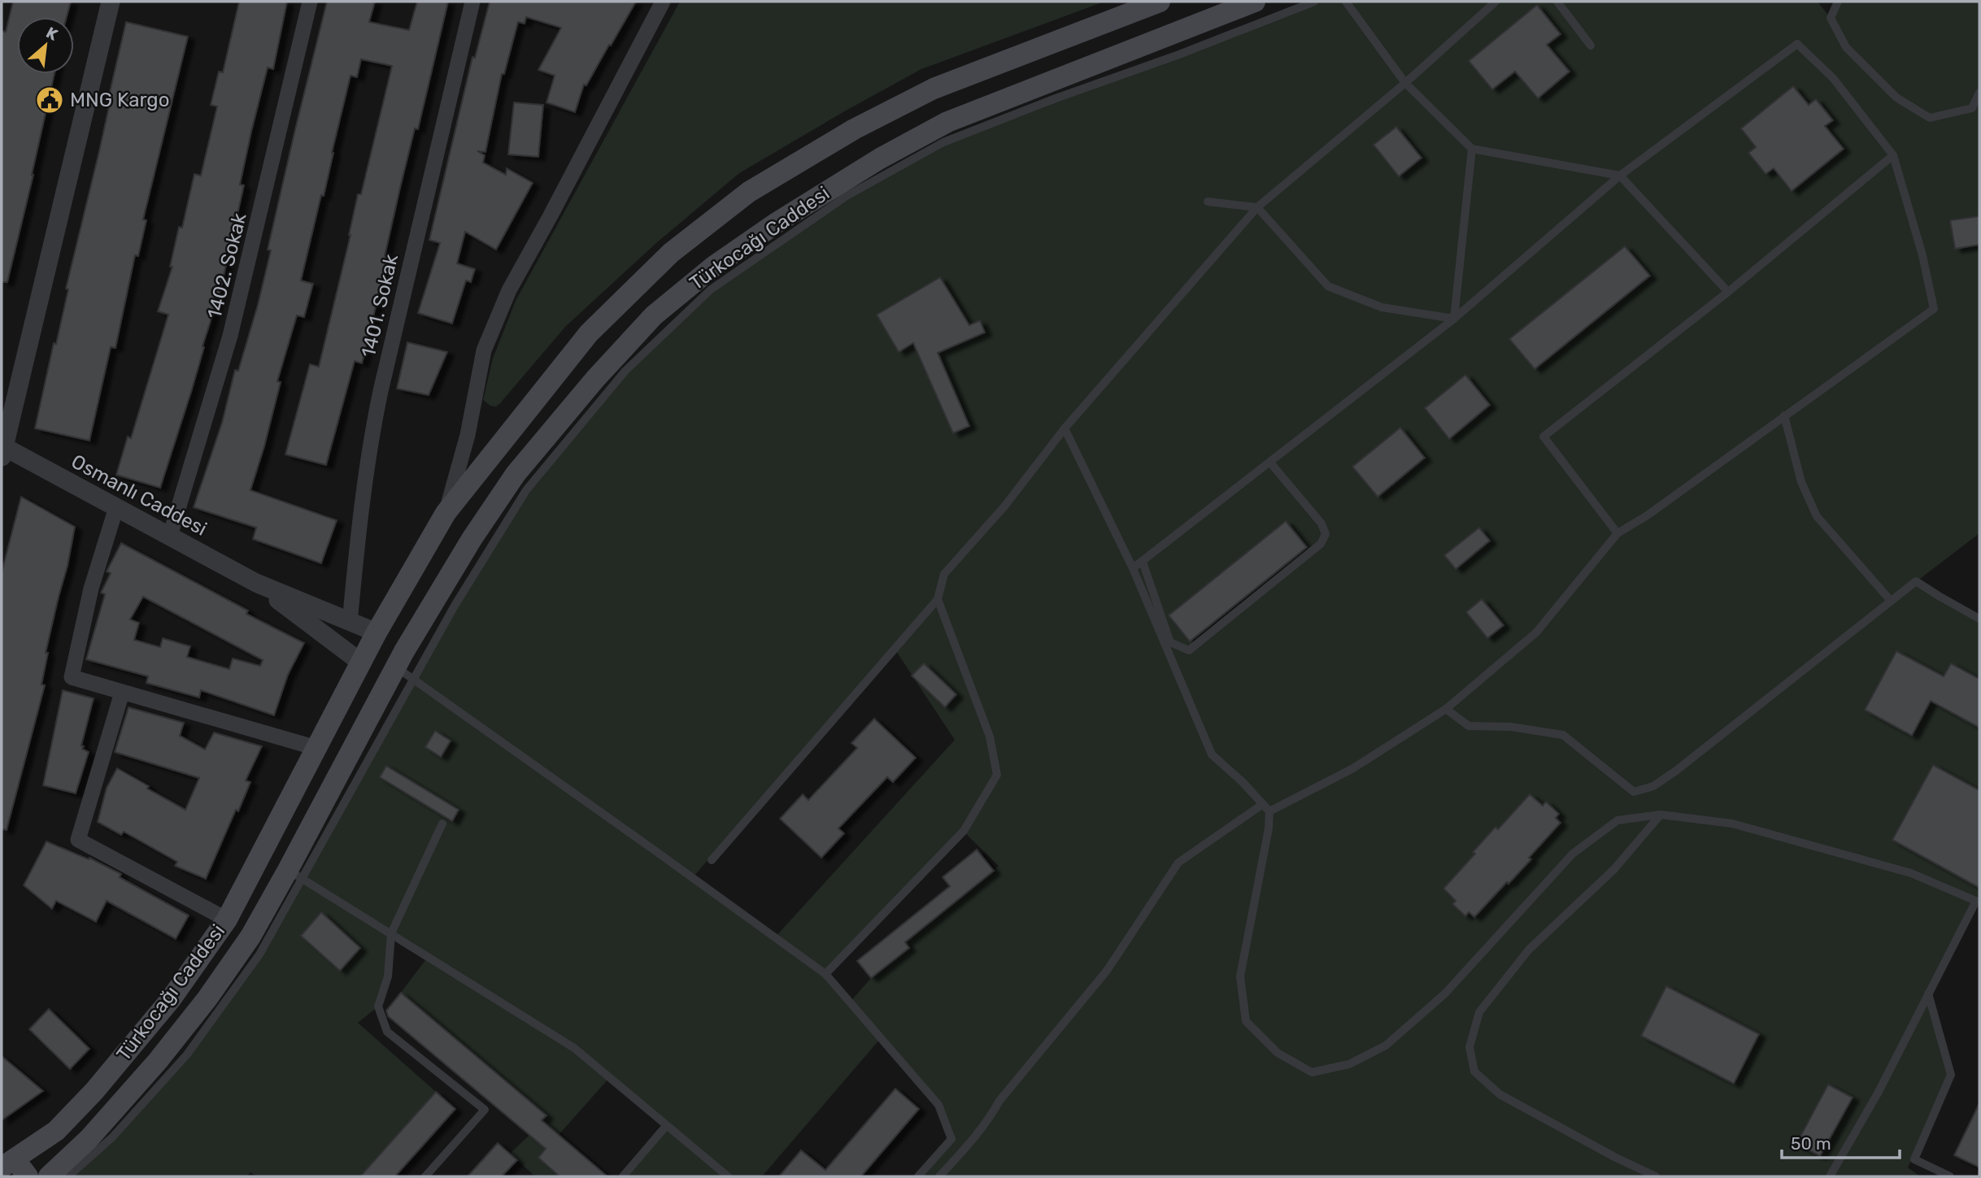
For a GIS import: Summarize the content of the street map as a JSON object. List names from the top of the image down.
{
  "streets": {
    "main road": ["Türkocağı Caddesi"],
    "street": ["1402. Sokak", "1401. Sokak", "Osmanlı Caddesi"]
  },
  "crossings": [
    ["Türkocağı Caddesi", "Osmanlı Caddesi"],
    ["1402. Sokak", "Osmanlı Caddesi"],
    ["1401. Sokak", "Osmanlı Caddesi"]
  ],
  "places": {
    "public building": ["MNG Kargo"]
  },
  "scale_bar": "50 m",
  "north": "top right"
}
